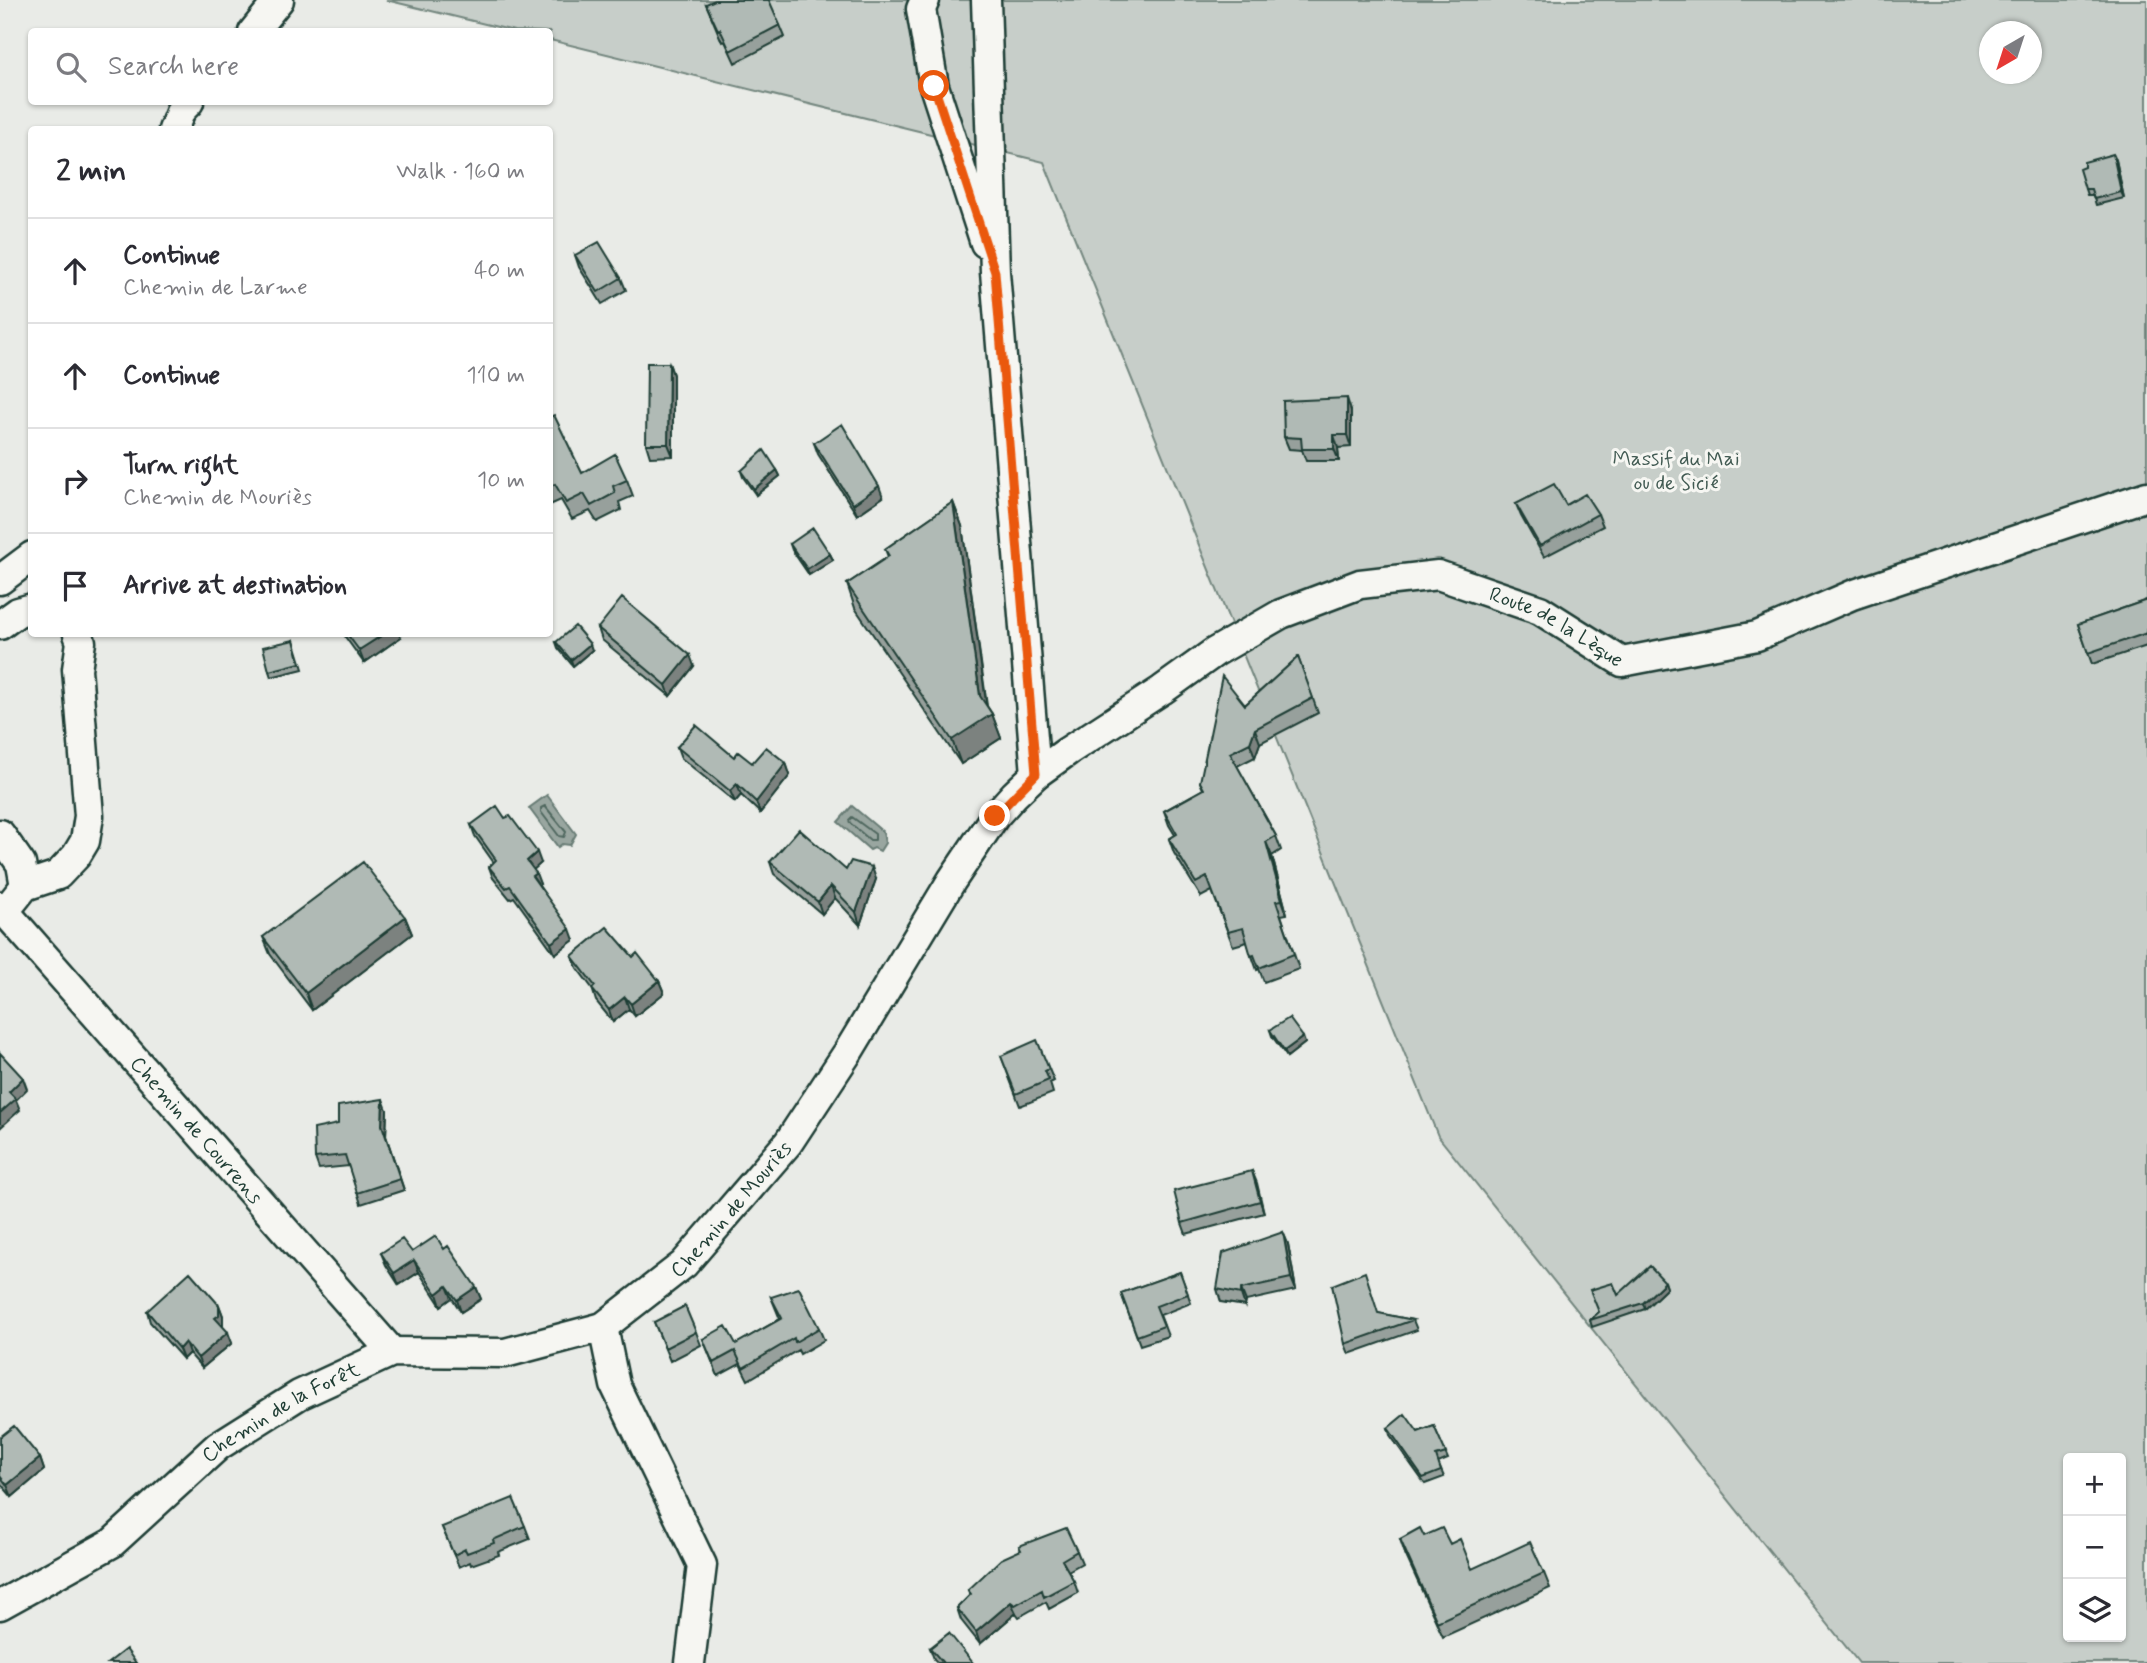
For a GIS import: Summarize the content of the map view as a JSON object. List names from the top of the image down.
{
  "streets": {
    "street": [
      "Route de la Lèque",
      "Chemin de Courrens",
      "Chemin de Mouriès",
      "Chemin de la Forêt"
    ]
  },
  "crossings": [
    ["Route de la Lèque", "Chemin de Mouriès"],
    ["Chemin de Courrens", "Chemin de la Forêt"],
    ["Chemin de Mouriès", "Chemin de la Forêt"]
  ],
  "parks": ["Massif du Mai ou de Sicié"],
  "north": "bottom left",
  "page": {
    "search": "Search here",
    "heading": ["2 min", "Walk · 160 m"],
    "list": [
      ["Continue", "Chemin de Larme", "40 m"],
      ["Continue", "110 m"],
      ["Turn right", "Chemin de Mouriès", "10 m"],
      "Arrive at destination"
    ],
    "map_buttons": ["+", "−"]
  }
}
